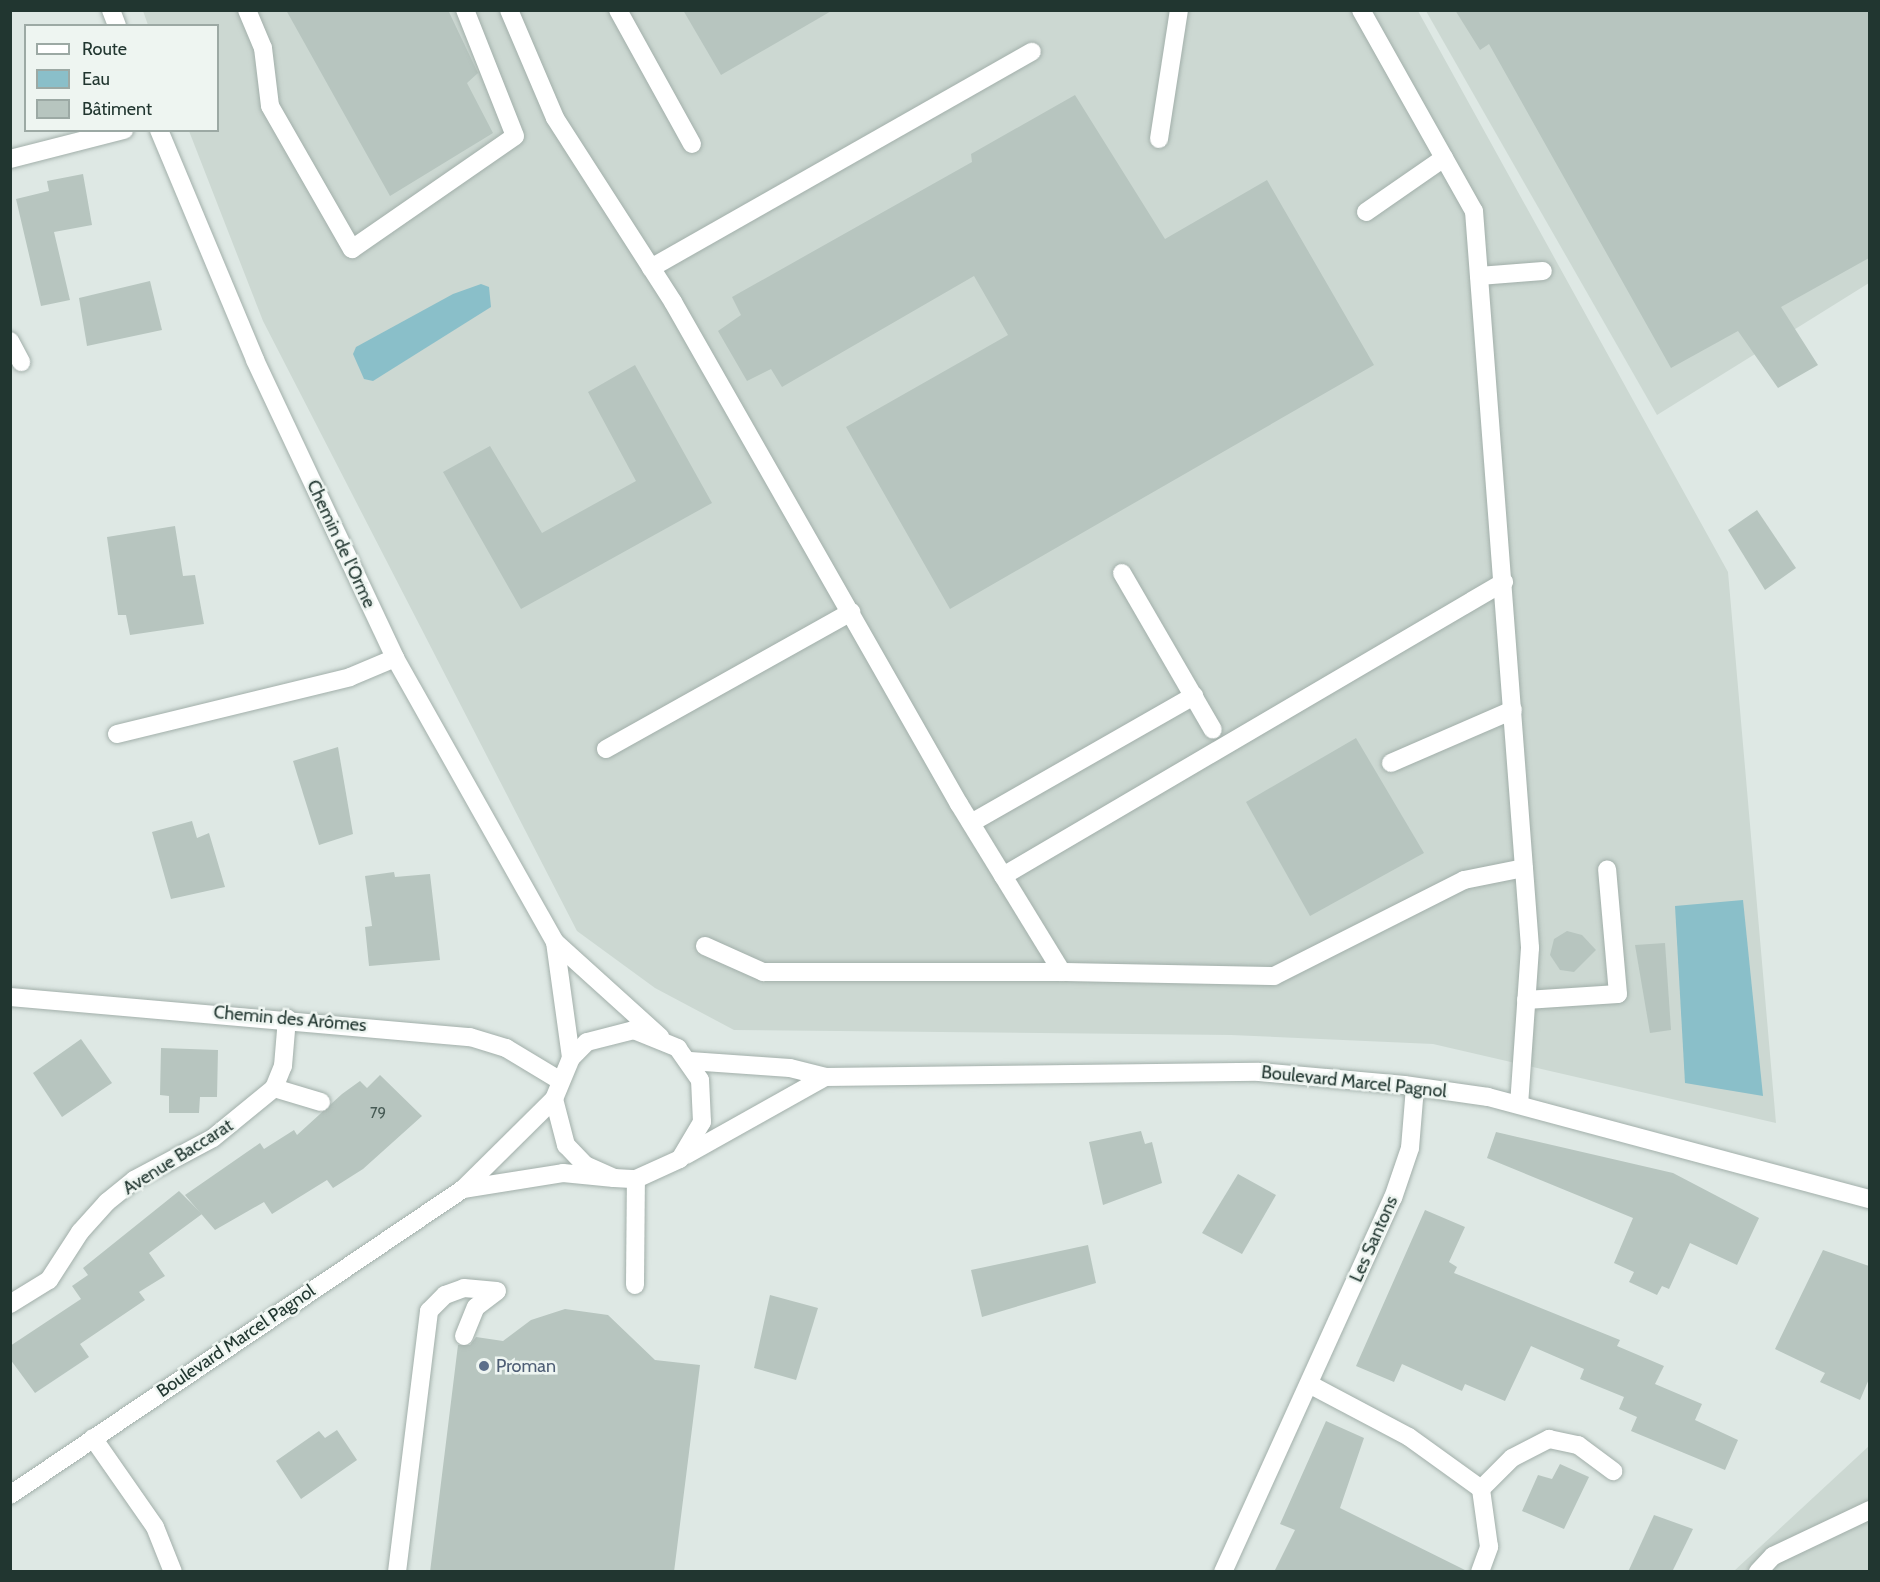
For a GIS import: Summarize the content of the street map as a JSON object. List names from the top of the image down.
{
  "streets": {
    "street": [
      "Chemin de l'Orme",
      "Chemin des Arômes",
      "Boulevard Marcel Pagnol",
      "Avenue Baccarat",
      "Les Santons"
    ]
  },
  "crossings": [
    ["Chemin de l'Orme", "Chemin des Arômes"],
    ["Chemin de l'Orme", "Boulevard Marcel Pagnol"],
    ["Chemin des Arômes", "Boulevard Marcel Pagnol"],
    ["Boulevard Marcel Pagnol", "Les Santons"]
  ],
  "places": ["Proman"],
  "house_numbers": ["79"],
  "legend": ["Route", "Eau", "Bâtiment"]
}
